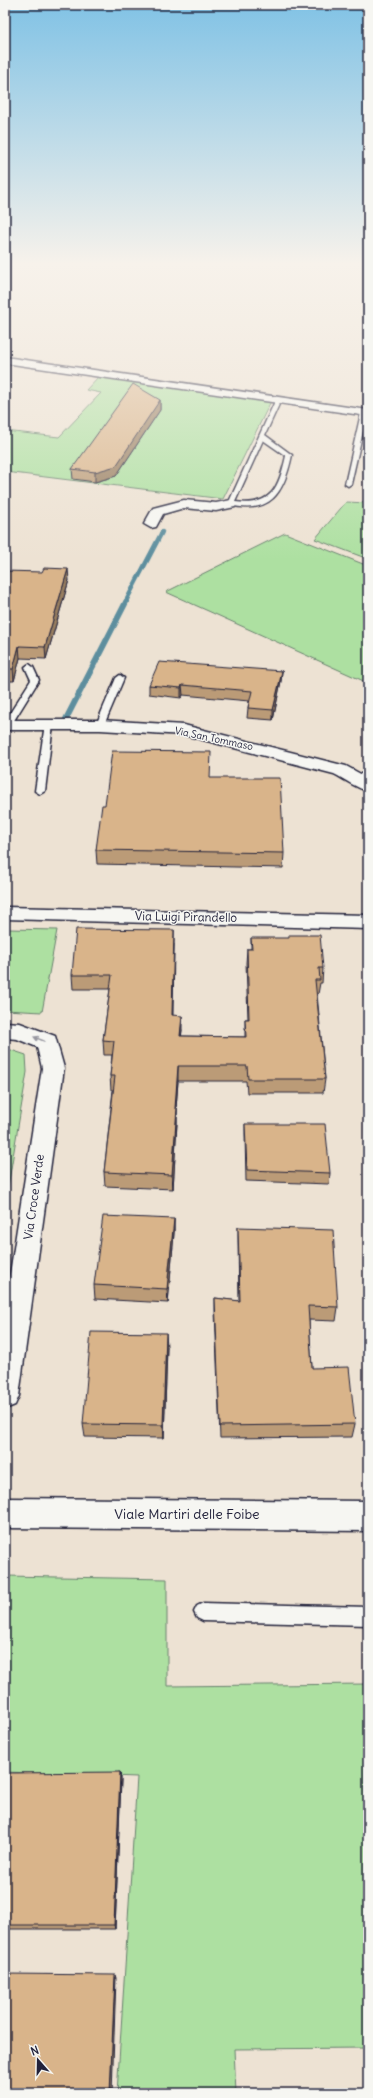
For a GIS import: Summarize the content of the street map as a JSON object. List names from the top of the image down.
{
  "streets": {
    "street": [
      "Via San Tommaso",
      "Via Luigi Pirandello",
      "Via Croce Verde",
      "Viale Martiri delle Foibe"
    ]
  },
  "one_way": ["Via Croce Verde"],
  "north": "top"
}
